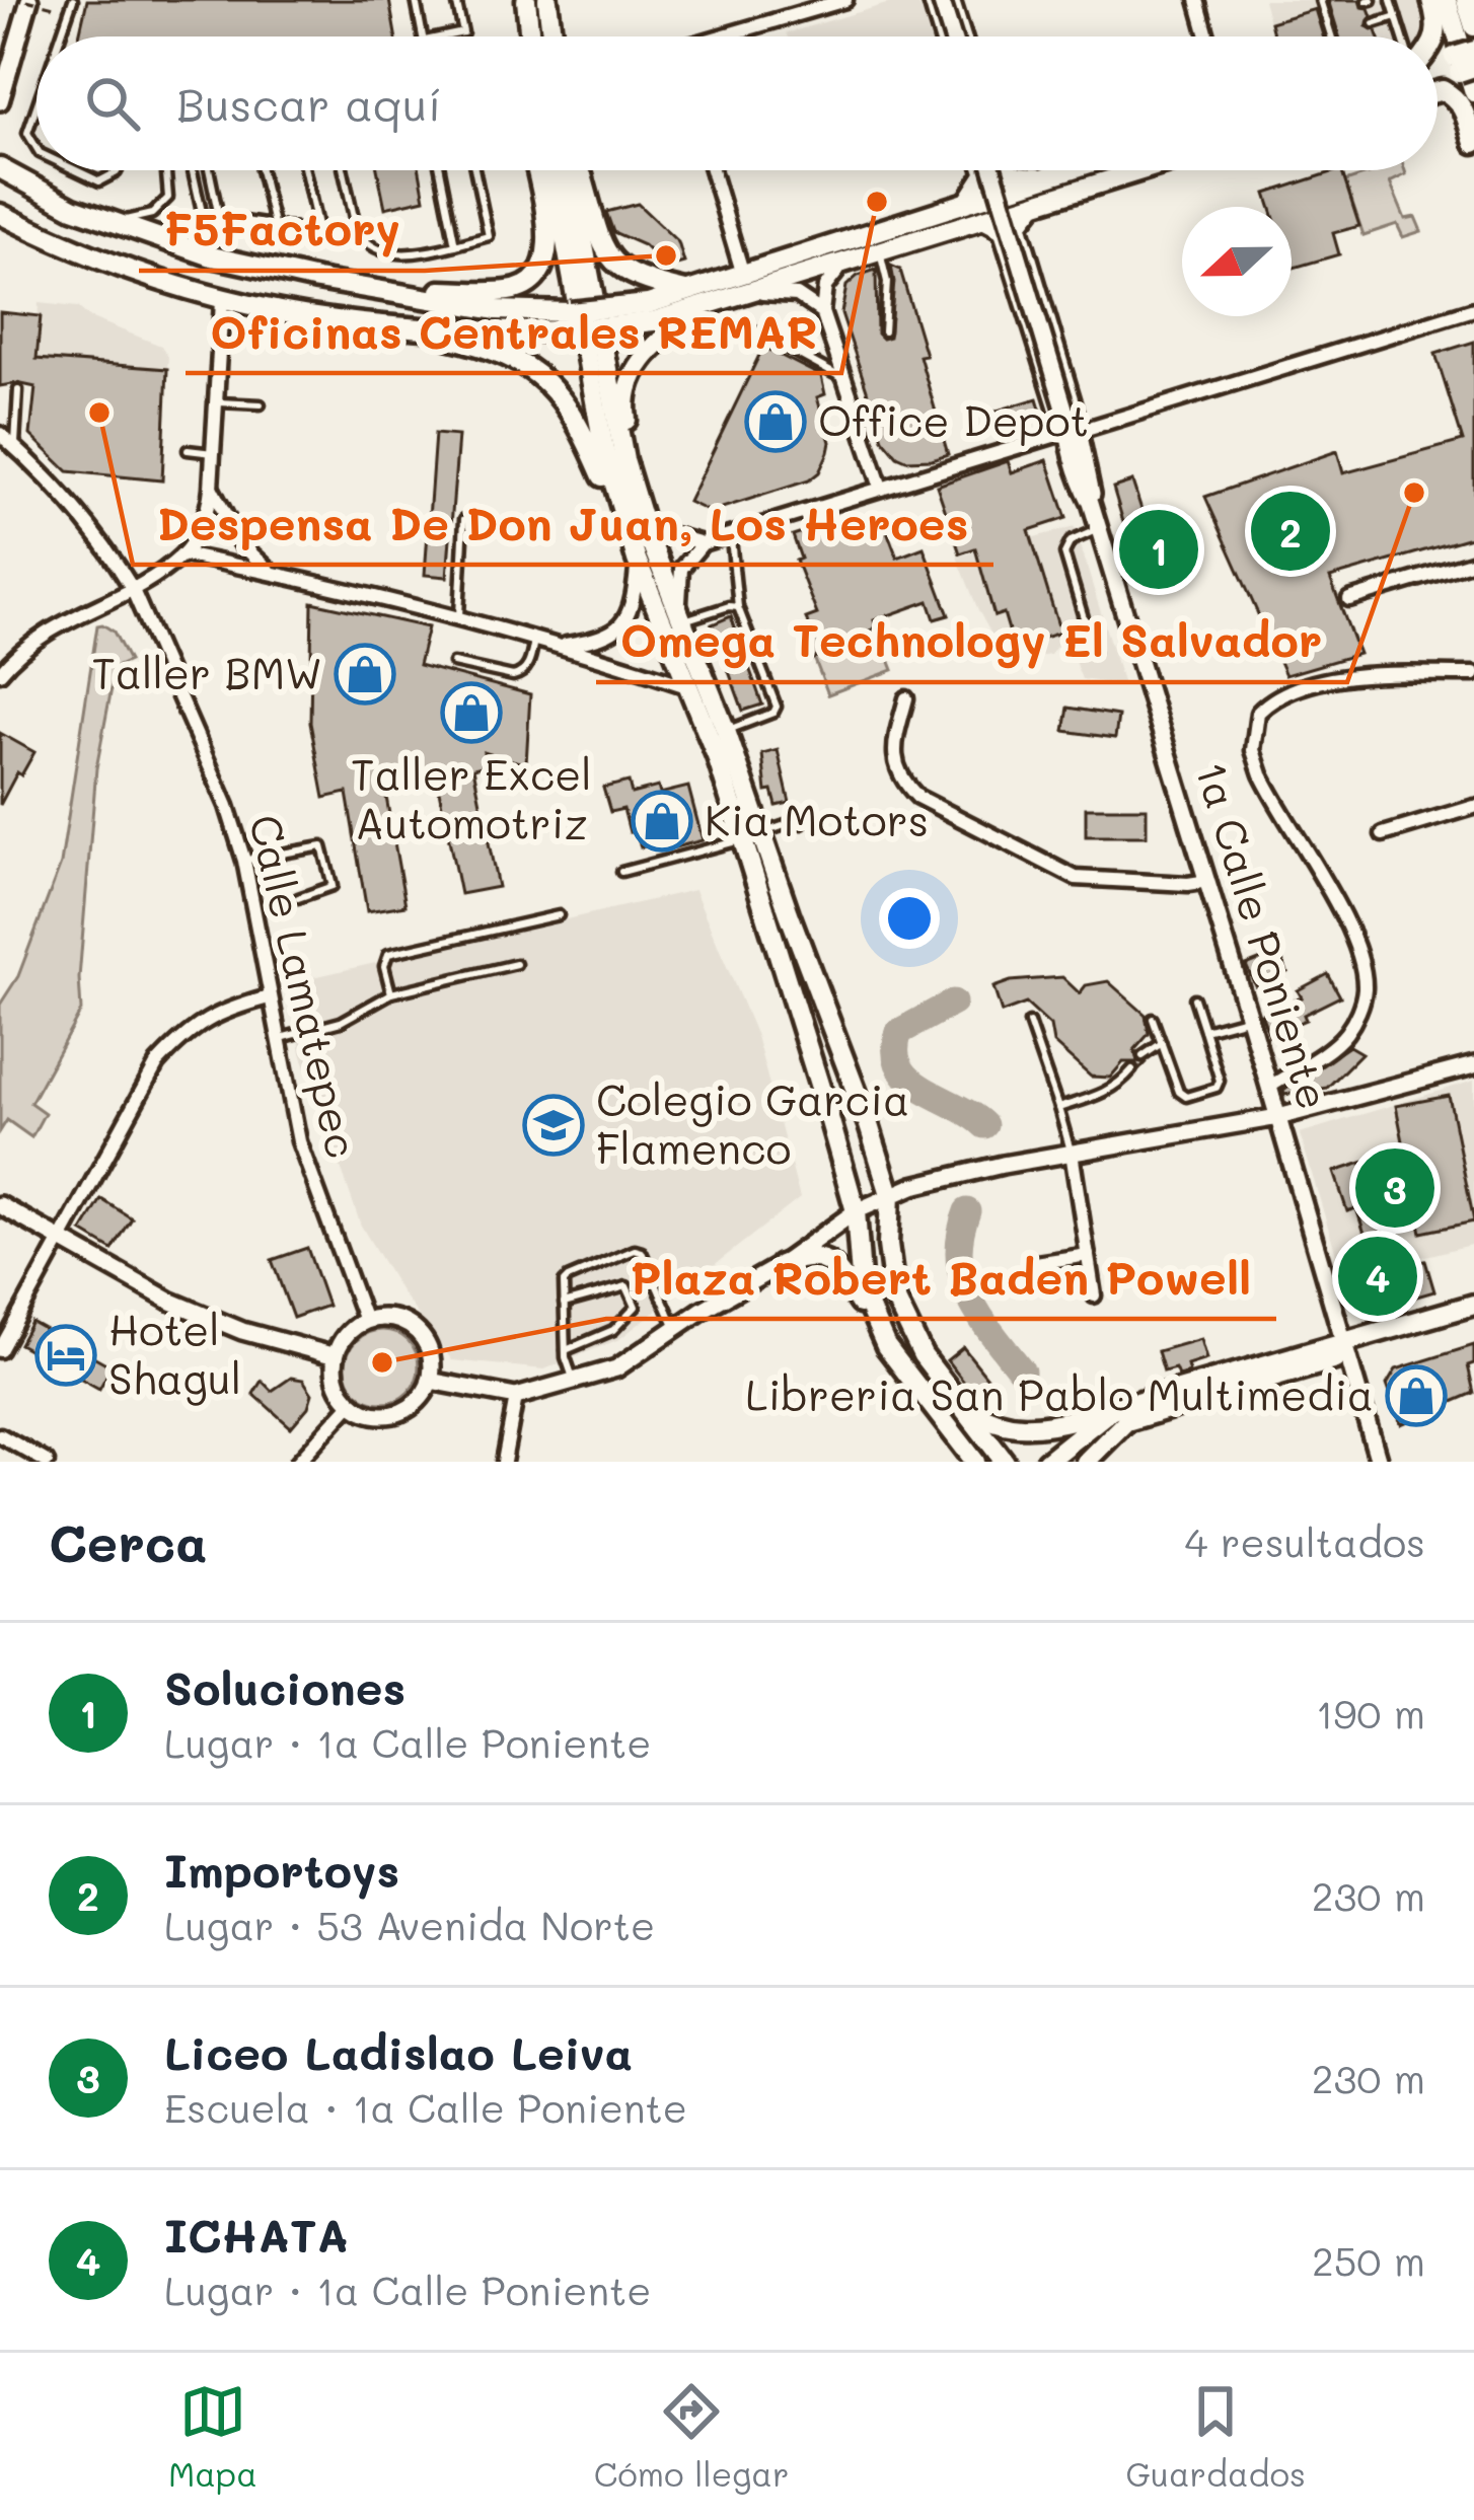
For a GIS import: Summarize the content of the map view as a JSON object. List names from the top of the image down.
{
  "streets": {
    "street": ["1a Calle Poniente", "Calle Lamatepec"]
  },
  "places": {
    "other": [
      "Oficinas Centrales REMAR",
      "F5Factory",
      "Despensa De Don Juan, Los Heroes",
      "Omega Technology El Salvador",
      "Plaza Robert Baden Powell"
    ],
    "shop": [
      "Office Depot",
      "Taller BMW",
      "Taller Excel Automotriz",
      "Kia Motors",
      "Libreria San Pablo Multimedia"
    ],
    "school or university": ["Colegio Garcia Flamenco"],
    "hotel": ["Hotel Shagul"]
  },
  "north": "left",
  "page": {
    "search": "Buscar aquí",
    "pins": [
      "2",
      "1",
      "3",
      "4"
    ],
    "heading": ["Cerca", "4 resultados"],
    "list": [
      {
        "mark": "1",
        "name": "Soluciones",
        "note": "Lugar · 1a Calle Poniente",
        "value": "190 m"
      },
      {
        "mark": "2",
        "name": "Importoys",
        "note": "Lugar · 53 Avenida Norte",
        "value": "230 m"
      },
      {
        "mark": "3",
        "name": "Liceo Ladislao Leiva",
        "note": "Escuela · 1a Calle Poniente",
        "value": "230 m"
      },
      {
        "mark": "4",
        "name": "ICHATA",
        "note": "Lugar · 1a Calle Poniente",
        "value": "250 m"
      }
    ],
    "nav": ["Mapa", "Cómo llegar", "Guardados"]
  }
}
